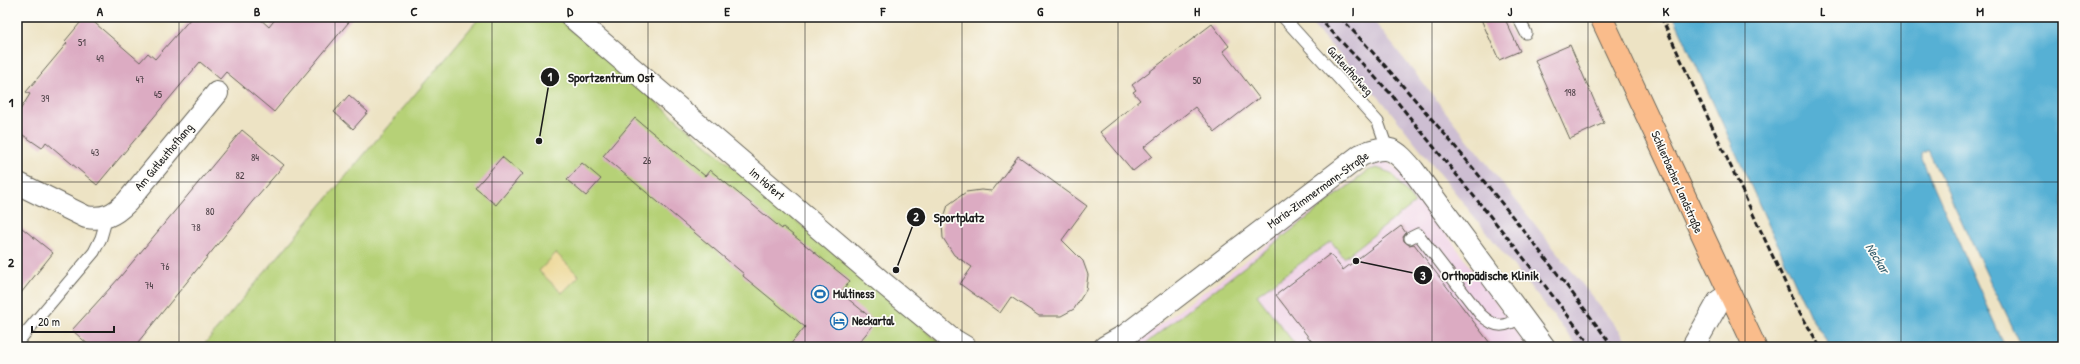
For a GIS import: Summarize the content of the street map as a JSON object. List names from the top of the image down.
{
  "streets": {
    "main road": ["Schlierbacher Landstraße"],
    "street": ["Am Gutleuthofhang", "Im Hofert", "Maria-Zimmermann-Straße"],
    "lane": ["Gutleuthofweg"]
  },
  "crossings": [
    ["Gutleuthofweg", "Maria-Zimmermann-Straße"]
  ],
  "water": ["Neckar"],
  "places": {
    "other": ["Sportzentrum Ost", "Orthopädische Klinik", "Sportplatz"],
    "sports": ["Multiness"],
    "hotel": ["Neckartal"]
  },
  "house_numbers": [
    "51",
    "49",
    "47",
    "50",
    "198",
    "45",
    "39",
    "43",
    "84",
    "26",
    "82",
    "80",
    "78",
    "76",
    "74"
  ],
  "scale_bar": "20 m",
  "grid": {
    "columns": [
      "A",
      "B",
      "C",
      "D",
      "E",
      "F",
      "G",
      "H",
      "I",
      "J",
      "K",
      "L",
      "M"
    ],
    "rows": ["1", "2"]
  }
}
